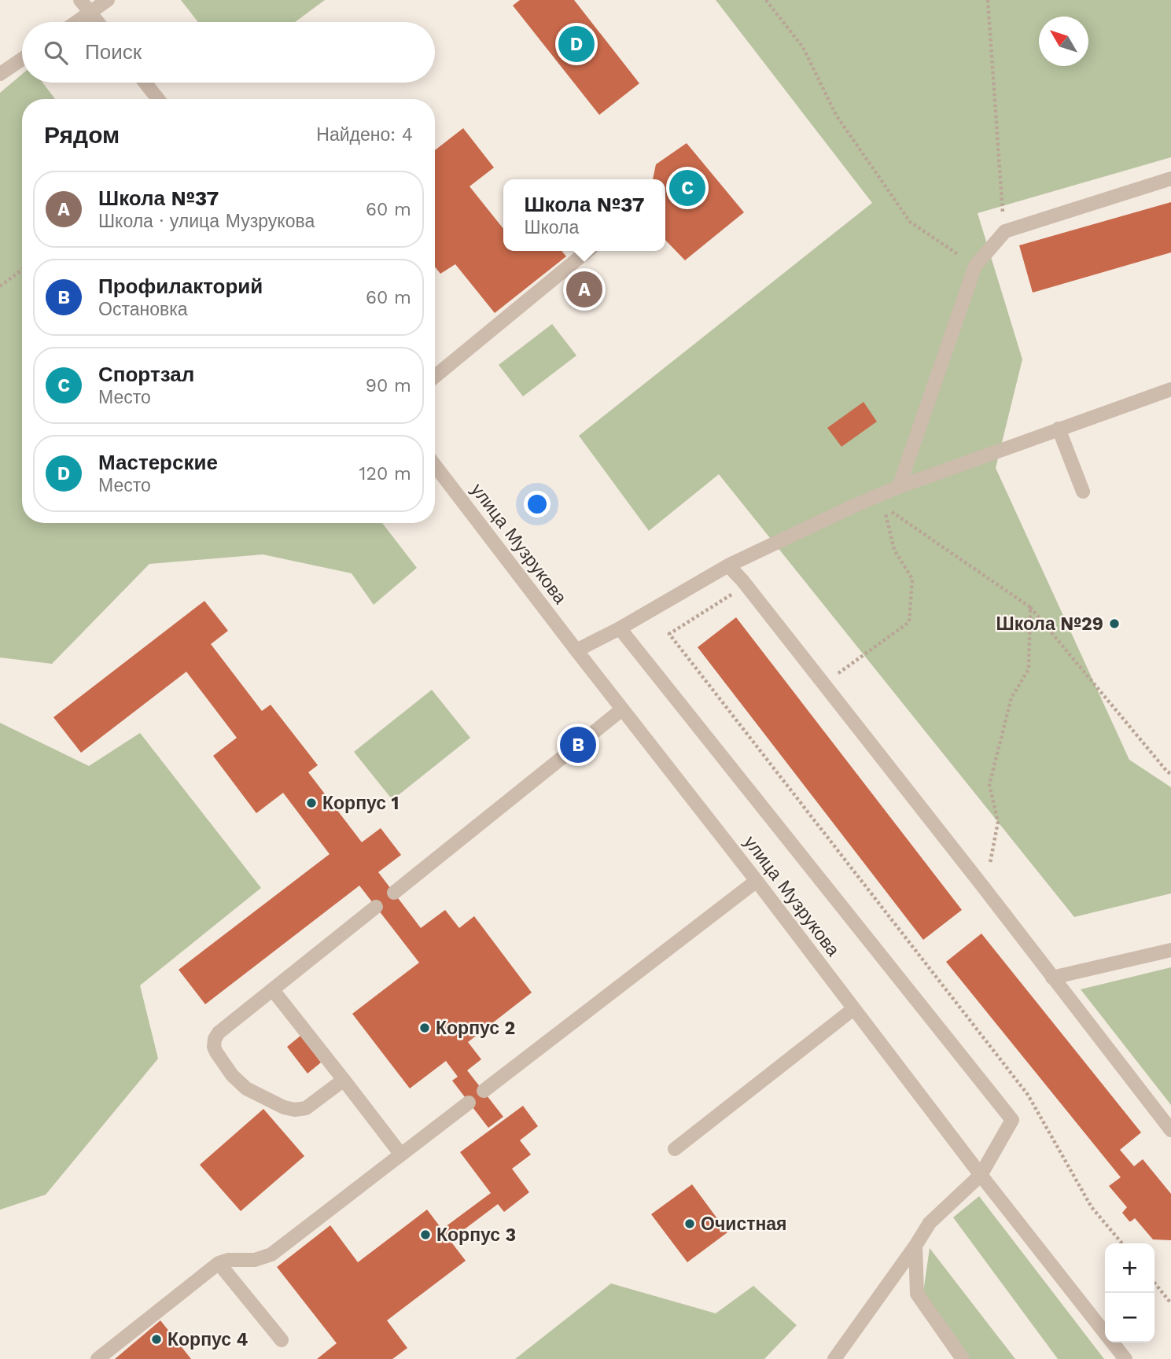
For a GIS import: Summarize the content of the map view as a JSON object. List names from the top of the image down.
{
  "streets": {
    "street": ["улица Музрукова"]
  },
  "places": [
    "Школа №29",
    "Корпус 1",
    "Корпус 2",
    "Очистная",
    "Корпус 3",
    "Корпус 4"
  ],
  "north": "top left",
  "page": {
    "search": "Поиск",
    "pins": [
      "D",
      "C",
      "A",
      "B"
    ],
    "heading": ["Рядом", "Найдено: 4"],
    "list": [
      {
        "mark": "A",
        "name": "Школа №37",
        "note": "Школа · улица Музрукова",
        "value": "60 m"
      },
      {
        "mark": "B",
        "name": "Профилакторий",
        "note": "Остановка",
        "value": "60 m"
      },
      {
        "mark": "C",
        "name": "Спортзал",
        "note": "Место",
        "value": "90 m"
      },
      {
        "mark": "D",
        "name": "Мастерские",
        "note": "Место",
        "value": "120 m"
      }
    ],
    "popup": ["Школа №37", "Школа"],
    "map_buttons": ["+", "−"]
  }
}
